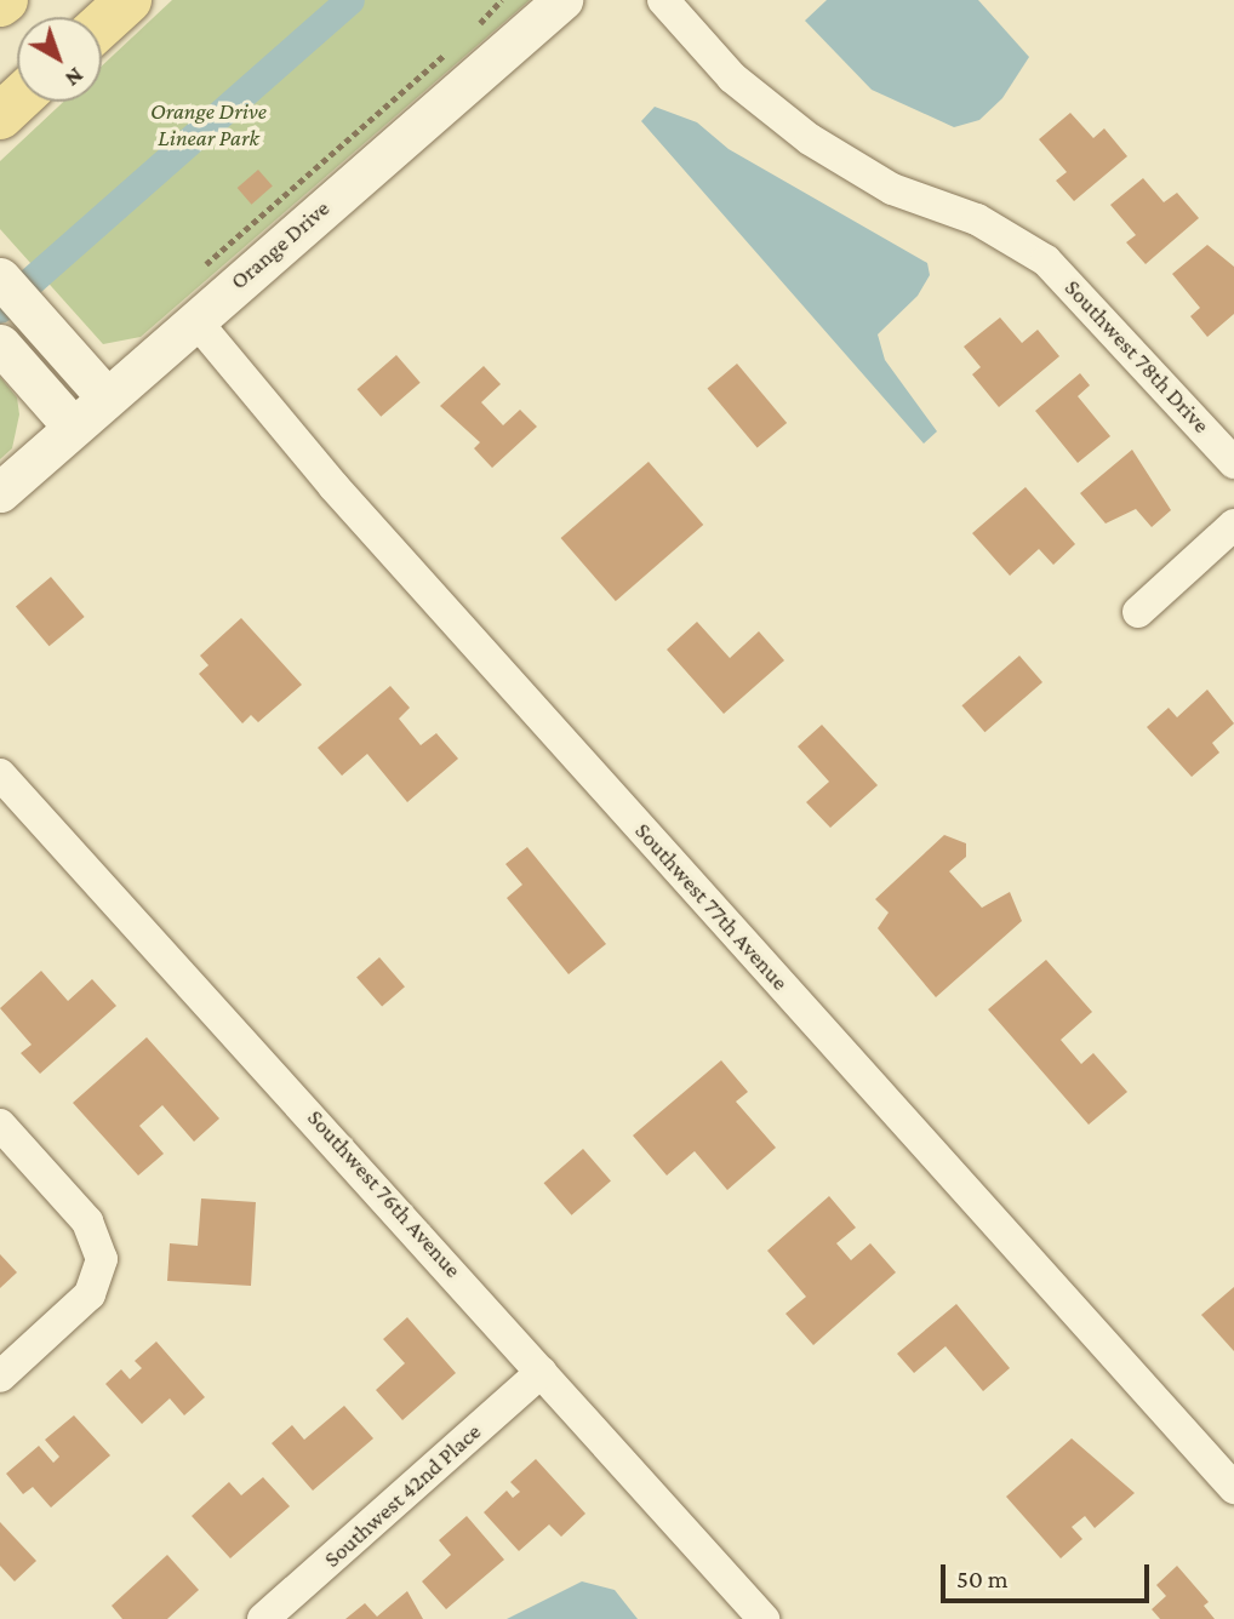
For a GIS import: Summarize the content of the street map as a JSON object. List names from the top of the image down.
{
  "streets": {
    "street": [
      "Orange Drive",
      "Southwest 78th Drive",
      "Southwest 77th Avenue",
      "Southwest 76th Avenue",
      "Southwest 42nd Place"
    ]
  },
  "crossings": [
    ["Orange Drive", "Southwest 77th Avenue"],
    ["Southwest 76th Avenue", "Southwest 42nd Place"]
  ],
  "parks": ["Orange Drive Linear Park"],
  "scale_bar": "50 m",
  "north": "bottom right"
}
